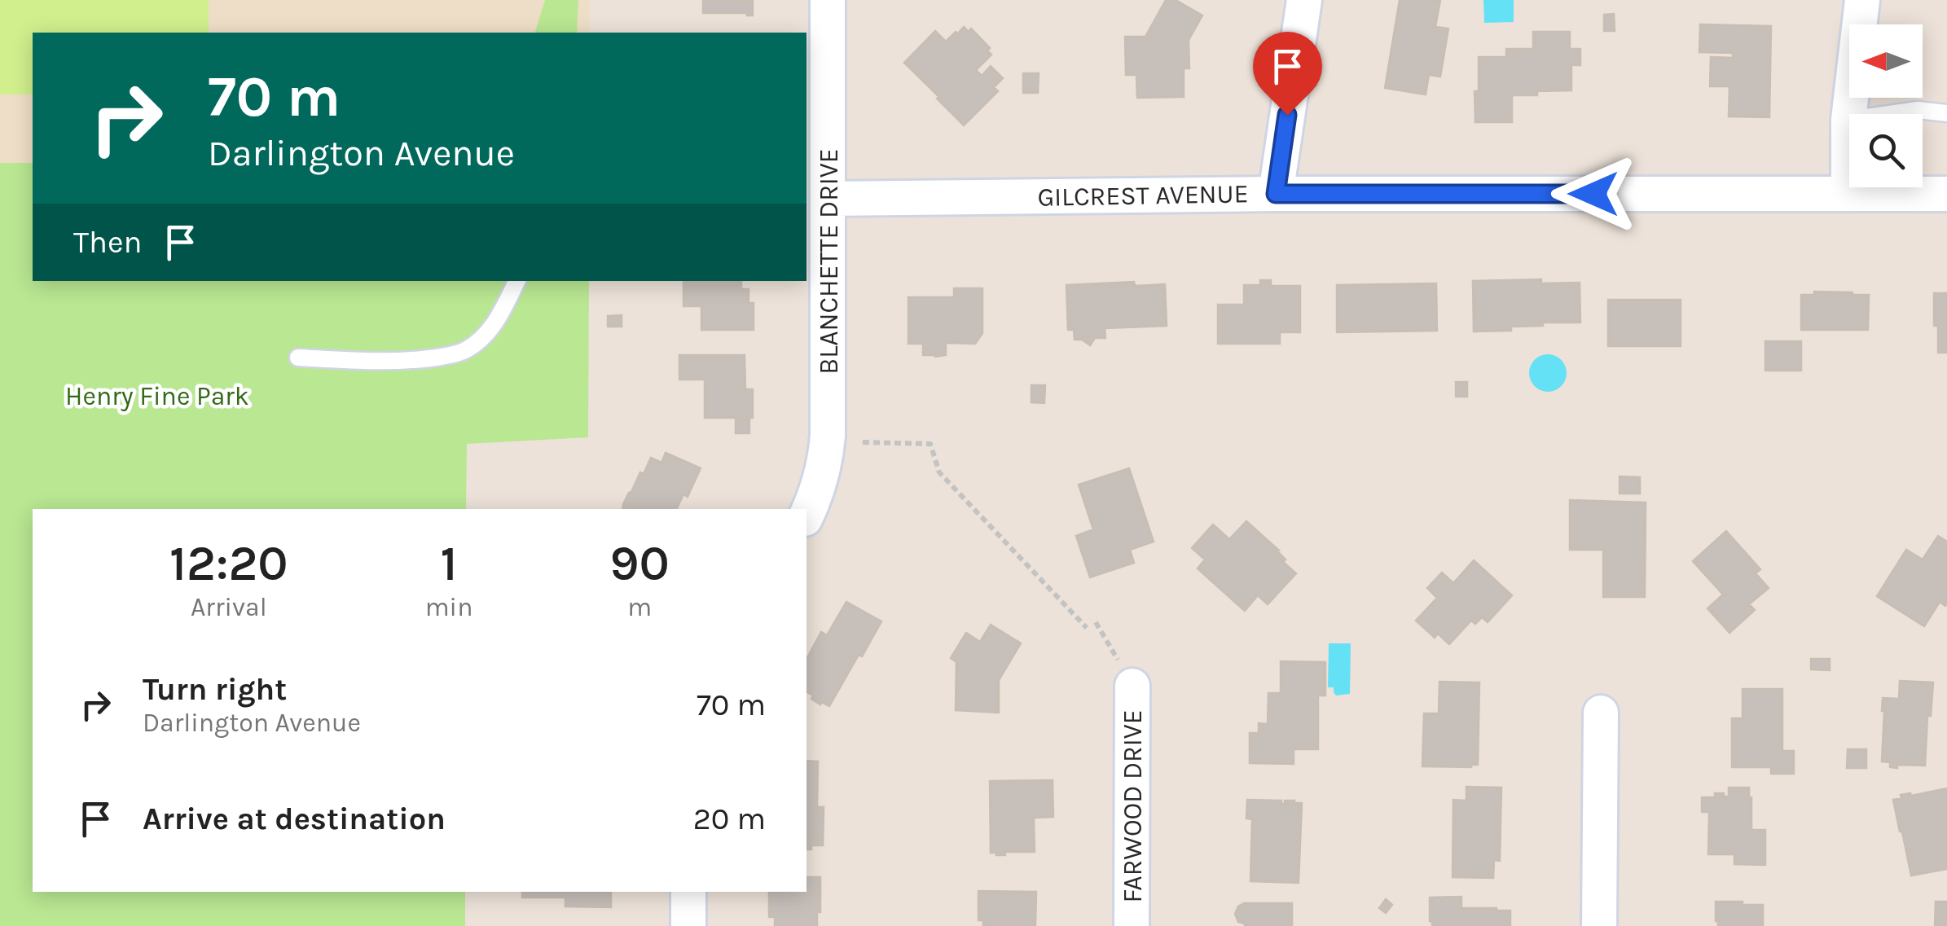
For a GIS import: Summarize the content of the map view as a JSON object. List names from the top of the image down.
{
  "streets": {
    "street": ["GILCREST AVENUE", "BLANCHETTE DRIVE", "FARWOOD DRIVE"]
  },
  "crossings": [
    ["GILCREST AVENUE", "BLANCHETTE DRIVE"]
  ],
  "parks": ["Henry Fine Park"],
  "north": "left",
  "page": {
    "turn": ["70 m", "Darlington Avenue"],
    "then": "Then",
    "eta": [
      "12:20",
      "Arrival",
      "1",
      "min",
      "90",
      "m"
    ],
    "list": [
      {
        "name": "Turn right",
        "note": "Darlington Avenue",
        "value": "70 m"
      },
      {
        "name": "Arrive at destination",
        "value": "20 m"
      }
    ]
  }
}
